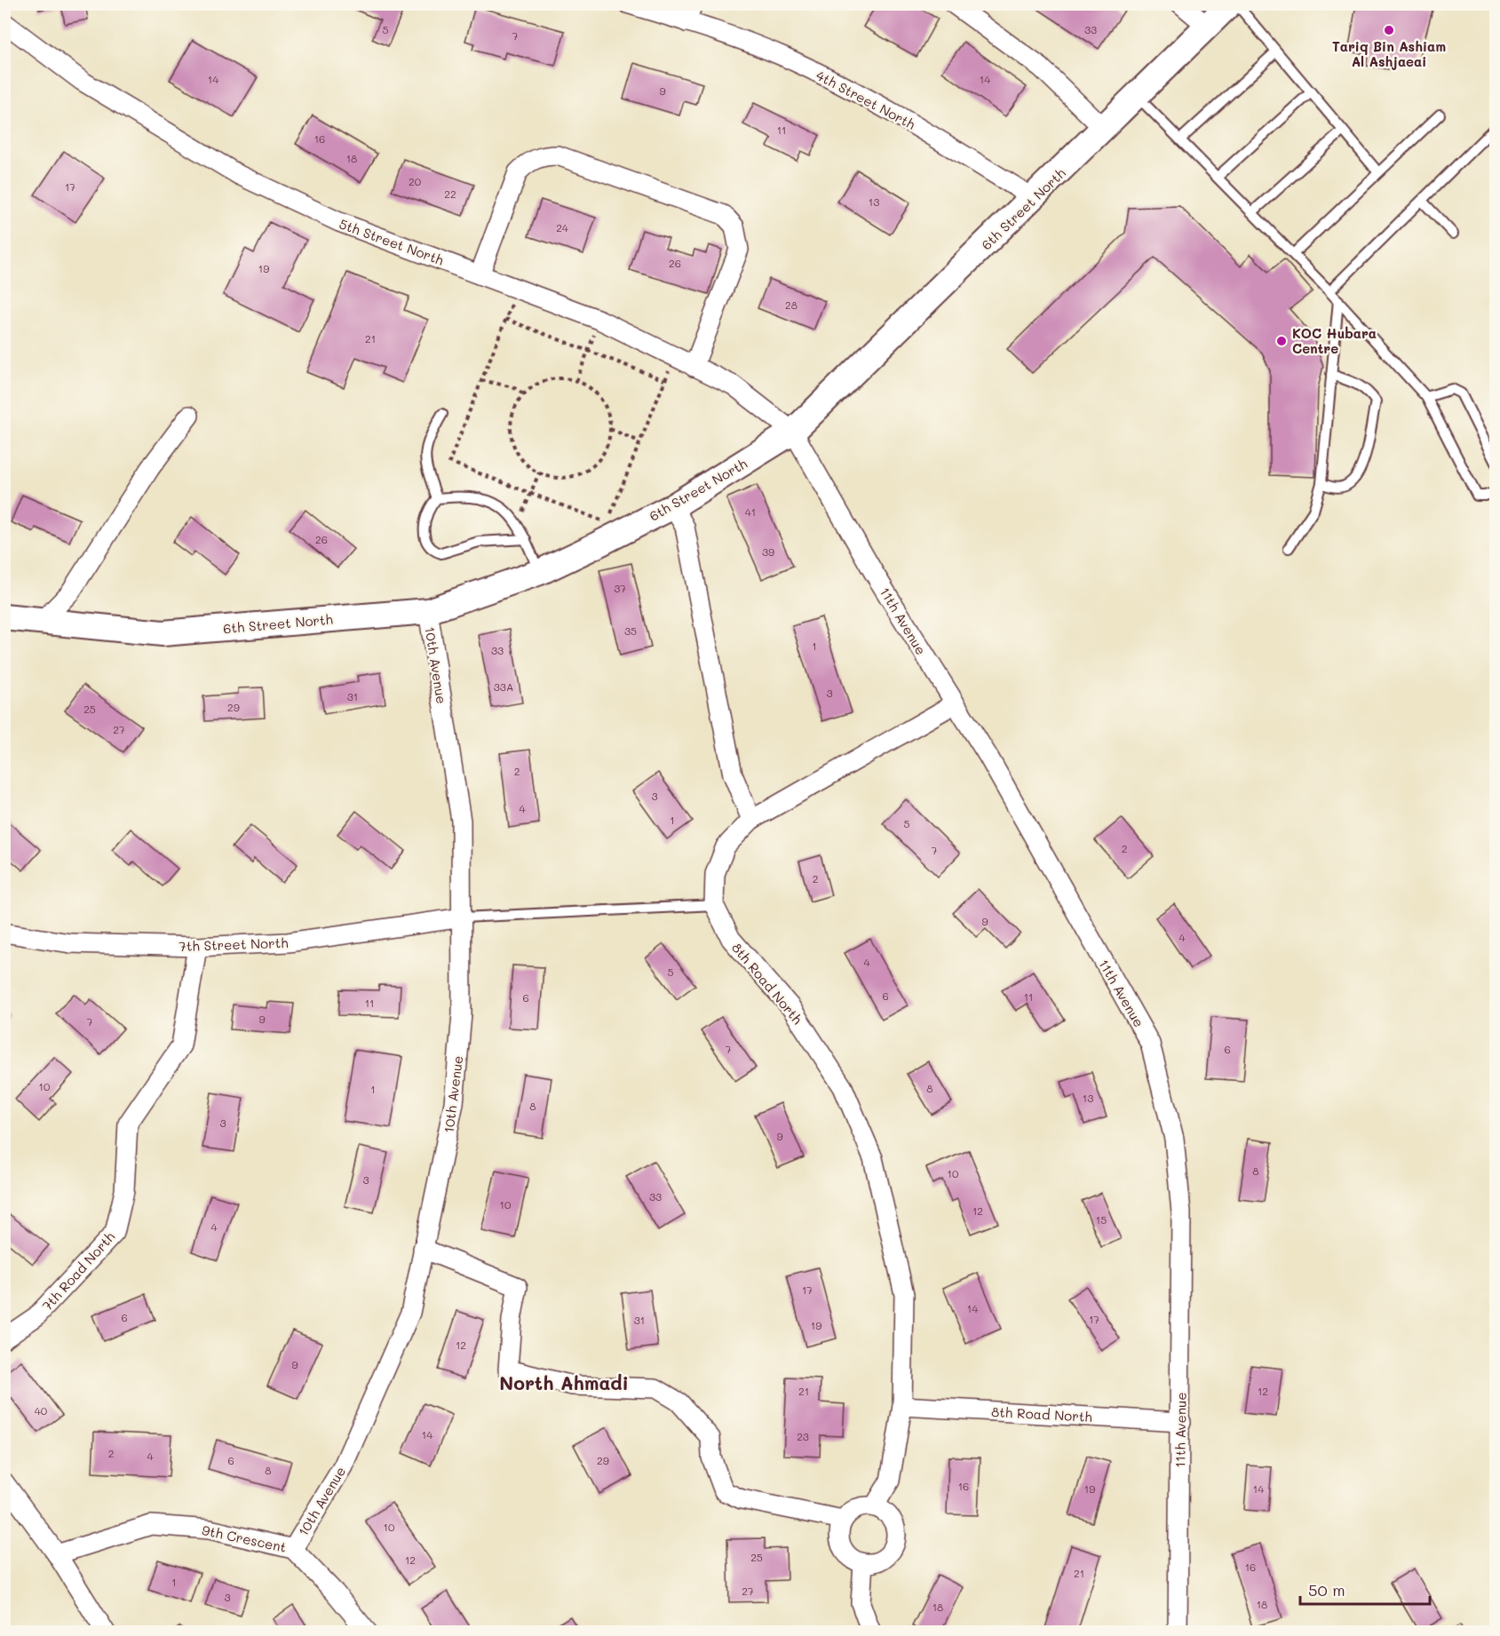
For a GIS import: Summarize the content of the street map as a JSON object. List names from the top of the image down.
{
  "streets": {
    "street": [
      "4th Street North",
      "6th Street North",
      "5th Street North",
      "11th Avenue",
      "10th Avenue",
      "7th Street North",
      "8th Road North",
      "7th Road North",
      "9th Crescent"
    ]
  },
  "crossings": [
    ["4th Street North", "6th Street North"],
    ["6th Street North", "5th Street North"],
    ["6th Street North", "11th Avenue"],
    ["6th Street North", "10th Avenue"],
    ["5th Street North", "11th Avenue"],
    ["11th Avenue", "8th Road North"],
    ["10th Avenue", "7th Street North"],
    ["10th Avenue", "9th Crescent"],
    ["7th Street North", "7th Road North"]
  ],
  "districts": ["North Ahmadi"],
  "places": ["Tariq Bin Ashiam Al Ashjaeai", "KOC Hubara Centre"],
  "house_numbers": [
    "5",
    "33",
    "7",
    "14",
    "14",
    "9",
    "11",
    "16",
    "18",
    "20",
    "17",
    "22",
    "13",
    "24",
    "26",
    "19",
    "28",
    "21",
    "41",
    "26",
    "39",
    "37",
    "35",
    "1",
    "33",
    "33A",
    "3",
    "31",
    "29",
    "25",
    "27",
    "2",
    "3",
    "4",
    "1",
    "5",
    "2",
    "7",
    "2",
    "9",
    "4",
    "4",
    "5",
    "6",
    "11",
    "6",
    "11",
    "9",
    "7",
    "7",
    "6",
    "10",
    "8",
    "1",
    "13",
    "8",
    "3",
    "9",
    "8",
    "10",
    "3",
    "33",
    "10",
    "12",
    "15",
    "4",
    "17",
    "14",
    "6",
    "17",
    "31",
    "19",
    "12",
    "9",
    "21",
    "12",
    "40",
    "14",
    "23",
    "2",
    "4",
    "6",
    "29",
    "8",
    "16",
    "19",
    "14",
    "10",
    "25",
    "12",
    "16",
    "21",
    "1",
    "27",
    "3",
    "18",
    "18"
  ],
  "scale_bar": "50 m"
}
